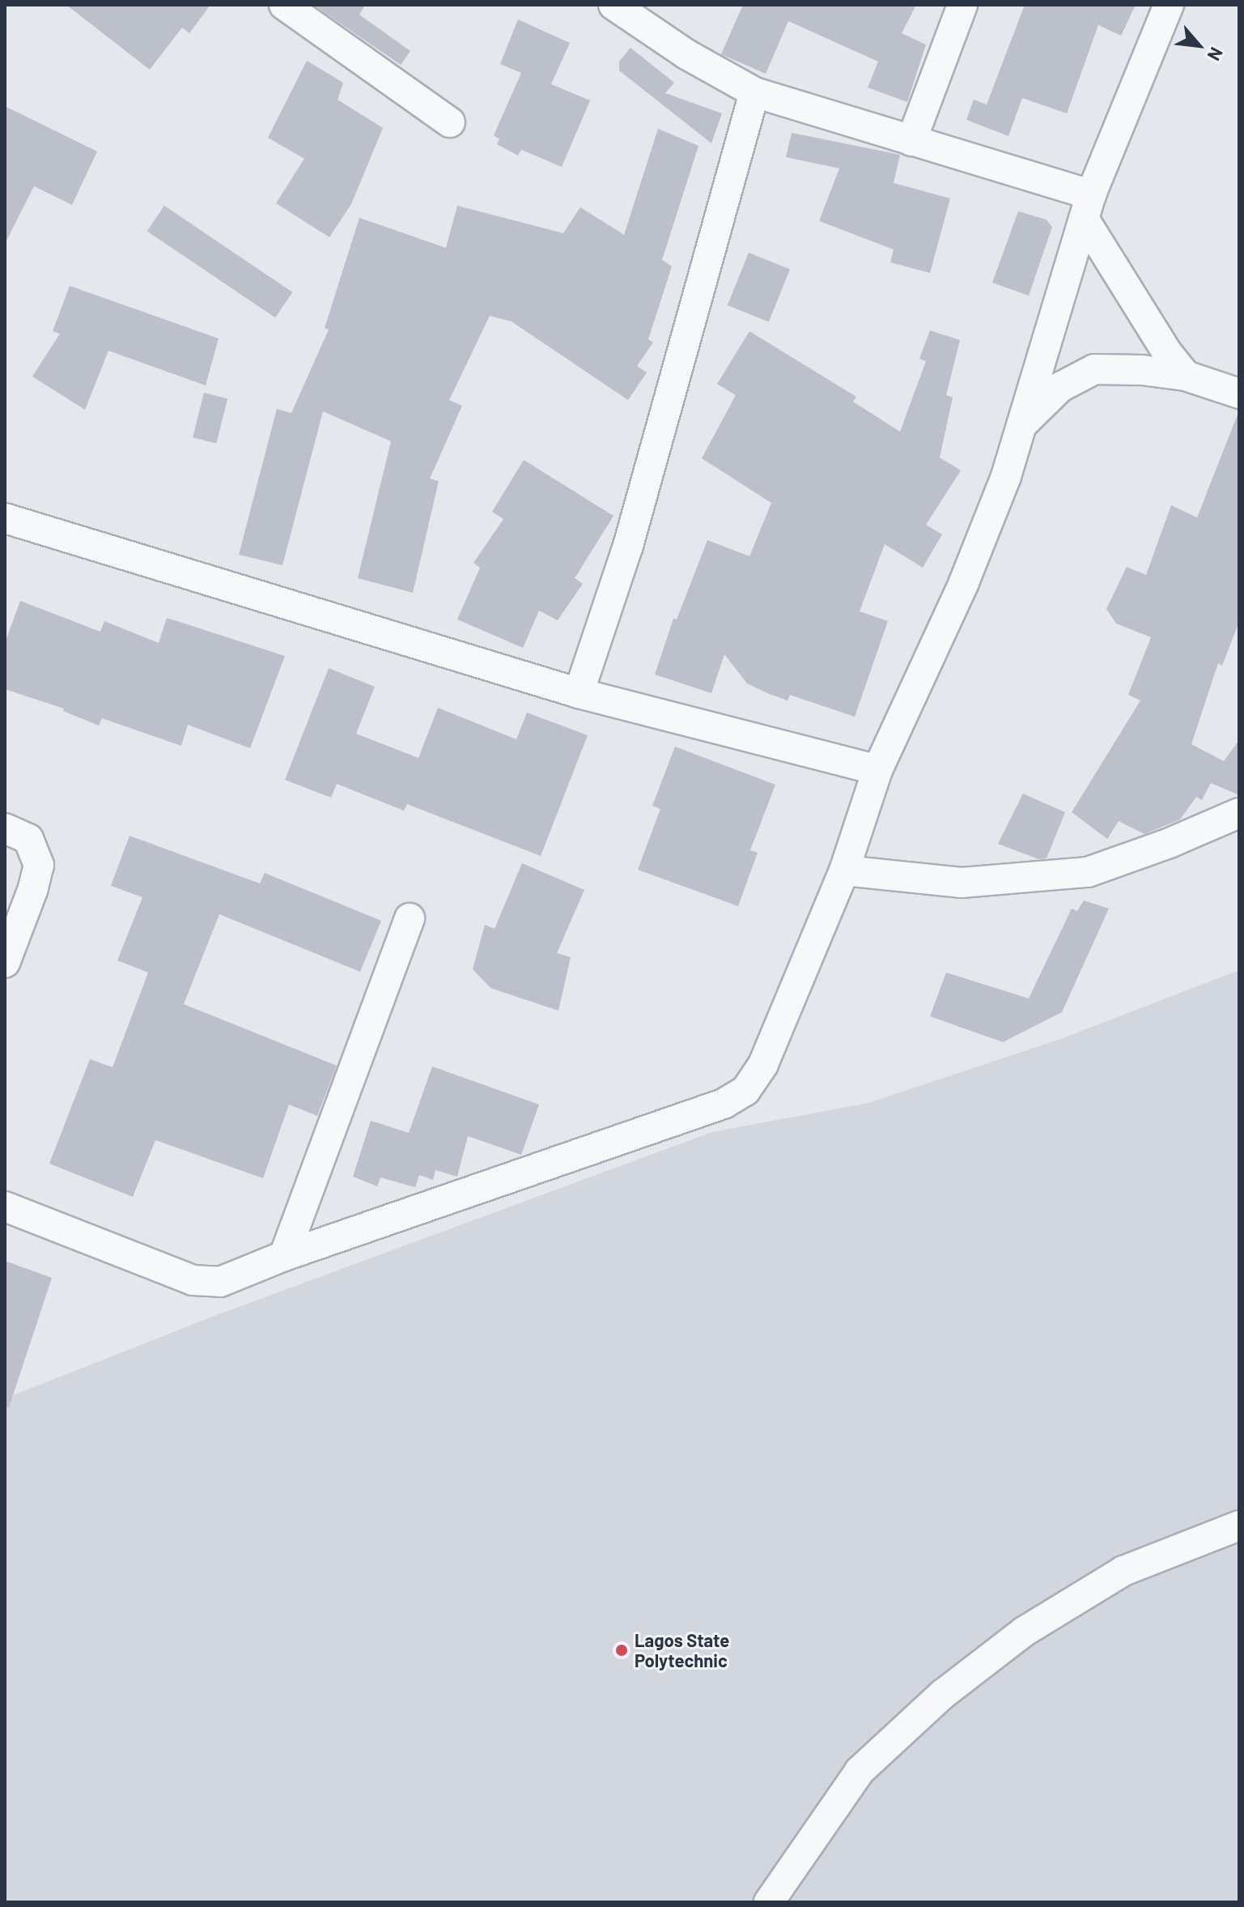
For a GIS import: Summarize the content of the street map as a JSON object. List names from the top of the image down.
{
  "places": ["Lagos State Polytechnic"],
  "north": "bottom right"
}
